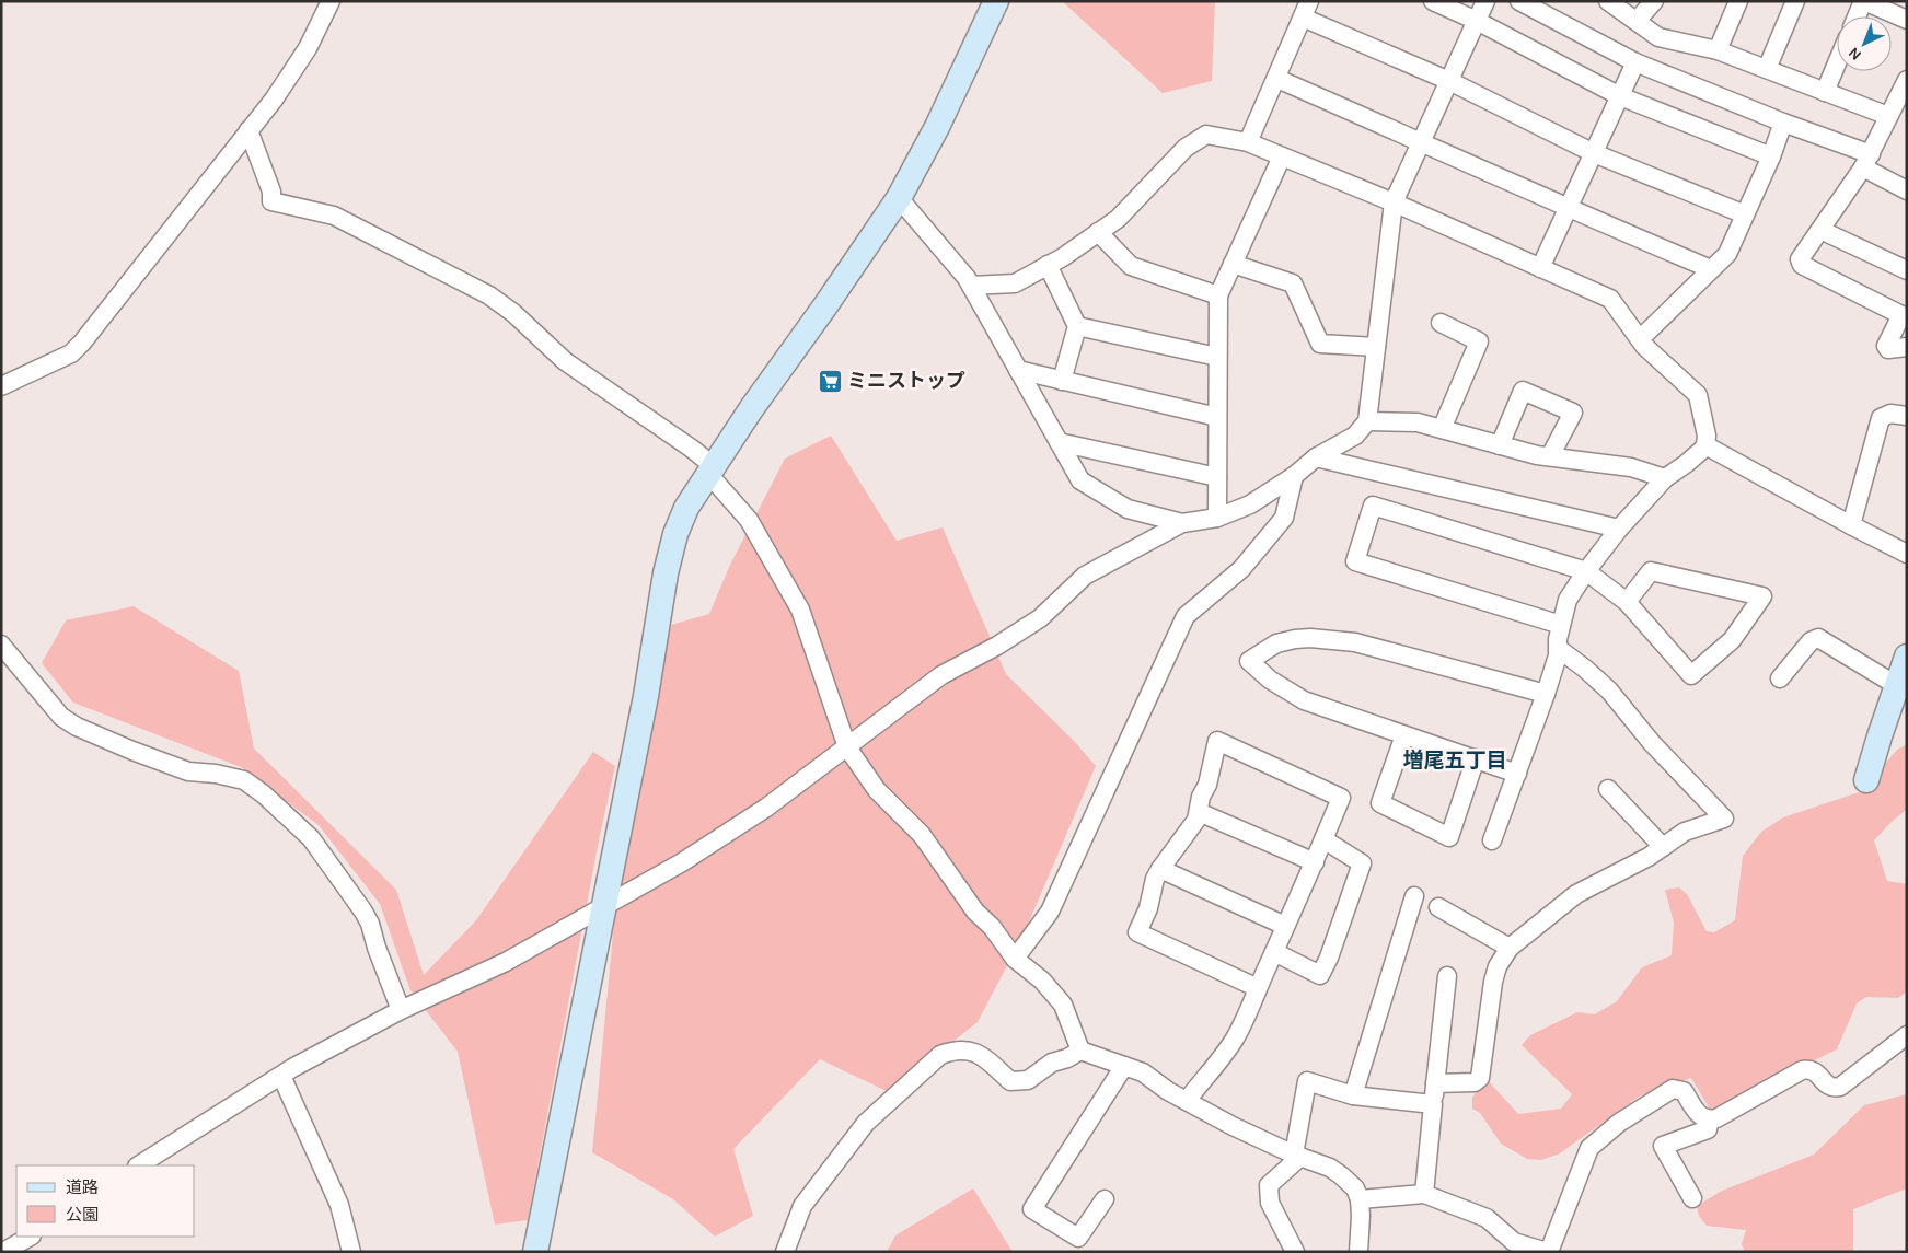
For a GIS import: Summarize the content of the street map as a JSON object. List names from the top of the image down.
{
  "districts": ["増尾五丁目"],
  "places": {
    "supermarket": ["ミニストップ"]
  },
  "legend": ["道路", "公園"],
  "north": "bottom left"
}
